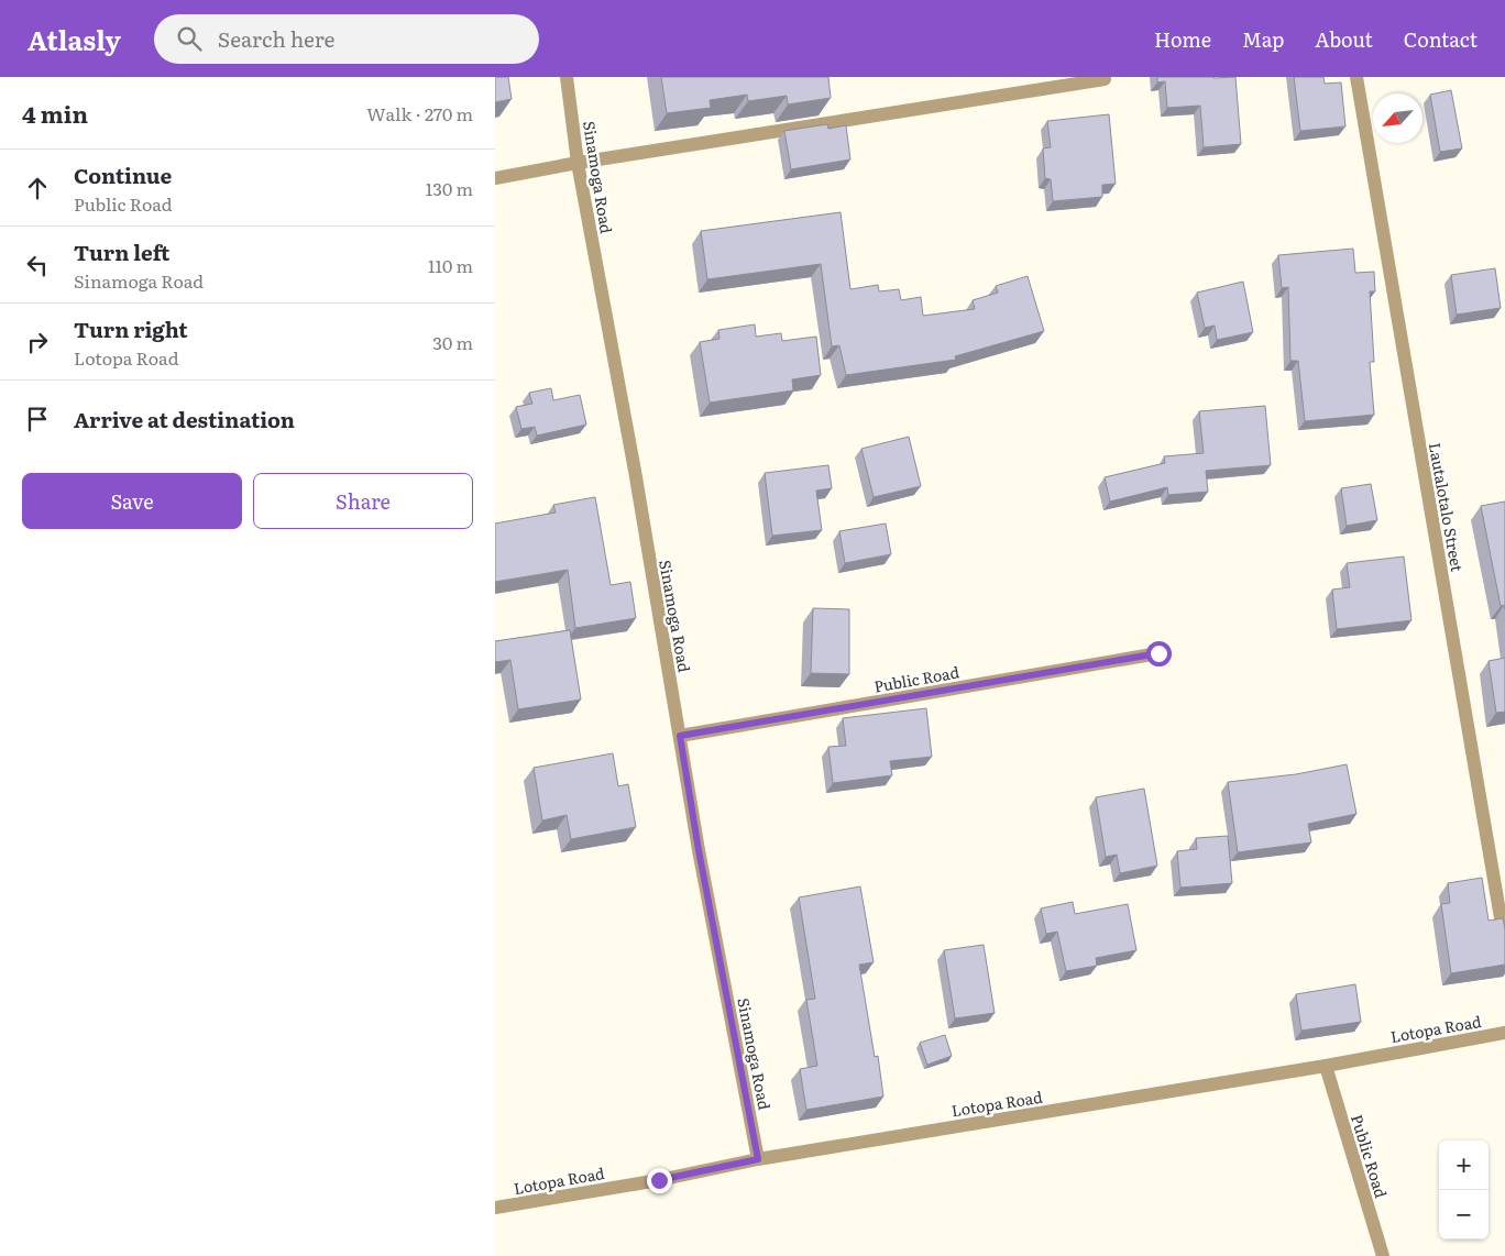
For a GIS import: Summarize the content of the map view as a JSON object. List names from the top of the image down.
{
  "streets": {
    "street": [
      "Sinamoga Road",
      "Lautalotalo Street",
      "Public Road",
      "Lotopa Road"
    ]
  },
  "crossings": [
    ["Sinamoga Road", "Public Road"],
    ["Sinamoga Road", "Lotopa Road"],
    ["Public Road", "Lotopa Road"]
  ],
  "north": "bottom left",
  "page": {
    "header": "Atlasly",
    "search": "Search here",
    "nav": [
      "Home",
      "Map",
      "About",
      "Contact"
    ],
    "heading": ["4 min", "Walk · 270 m"],
    "list": [
      ["Continue", "Public Road", "130 m"],
      ["Turn left", "Sinamoga Road", "110 m"],
      ["Turn right", "Lotopa Road", "30 m"],
      "Arrive at destination"
    ],
    "buttons": ["Save", "Share"],
    "map_buttons": ["+", "−"]
  }
}
